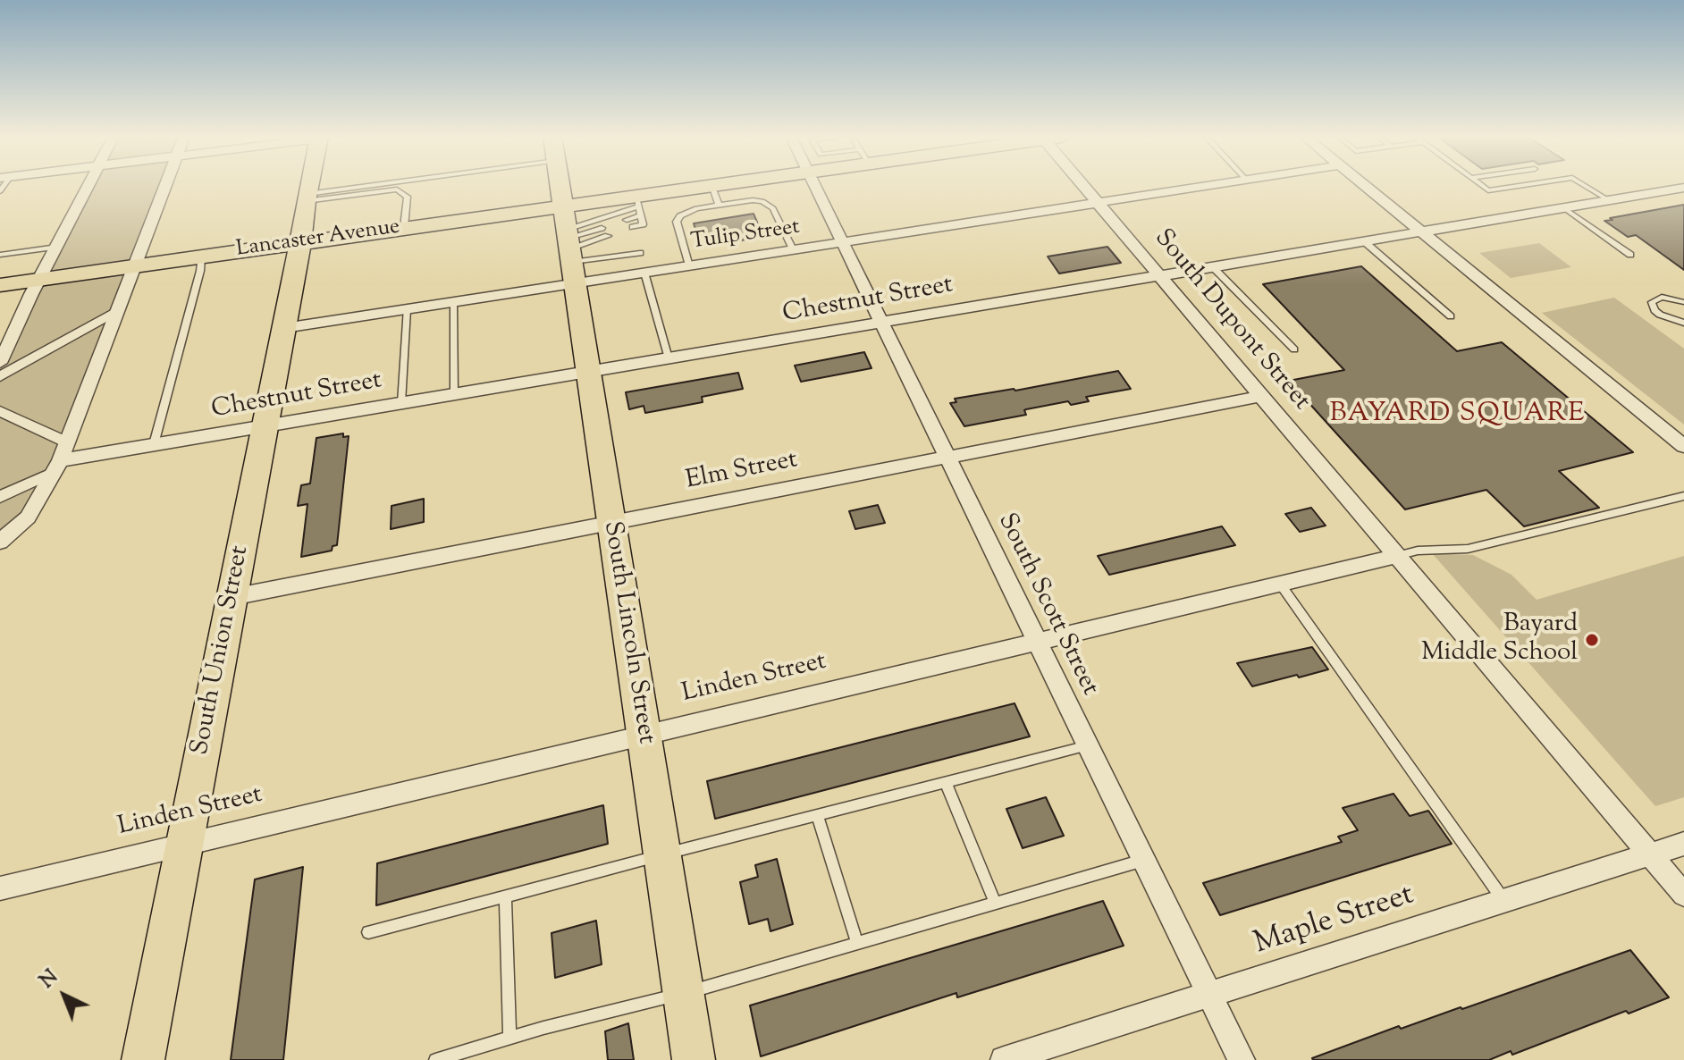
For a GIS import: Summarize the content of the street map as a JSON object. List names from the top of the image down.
{
  "streets": {
    "main road": ["Lancaster Avenue", "South Lincoln Street", "South Union Street"],
    "street": [
      "Tulip Street",
      "Chestnut Street",
      "South Dupont Street",
      "Elm Street",
      "South Scott Street",
      "Linden Street",
      "Maple Street"
    ]
  },
  "crossings": [
    ["Tulip Street", "Lancaster Avenue"],
    ["Tulip Street", "South Dupont Street"],
    ["Tulip Street", "South Scott Street"],
    ["Tulip Street", "South Lincoln Street"],
    ["Tulip Street", "South Union Street"],
    ["Lancaster Avenue", "South Lincoln Street"],
    ["Lancaster Avenue", "South Union Street"],
    ["Chestnut Street", "South Dupont Street"],
    ["Chestnut Street", "South Scott Street"],
    ["Chestnut Street", "South Lincoln Street"],
    ["Chestnut Street", "South Union Street"],
    ["South Dupont Street", "Elm Street"],
    ["South Dupont Street", "Linden Street"],
    ["South Dupont Street", "Maple Street"],
    ["Elm Street", "South Scott Street"],
    ["Elm Street", "South Lincoln Street"],
    ["Elm Street", "South Union Street"],
    ["South Scott Street", "Linden Street"],
    ["South Scott Street", "Maple Street"],
    ["South Lincoln Street", "Linden Street"],
    ["South Union Street", "Linden Street"]
  ],
  "districts": ["BAYARD SQUARE"],
  "places": ["Bayard Middle School"],
  "north": "top left"
}
